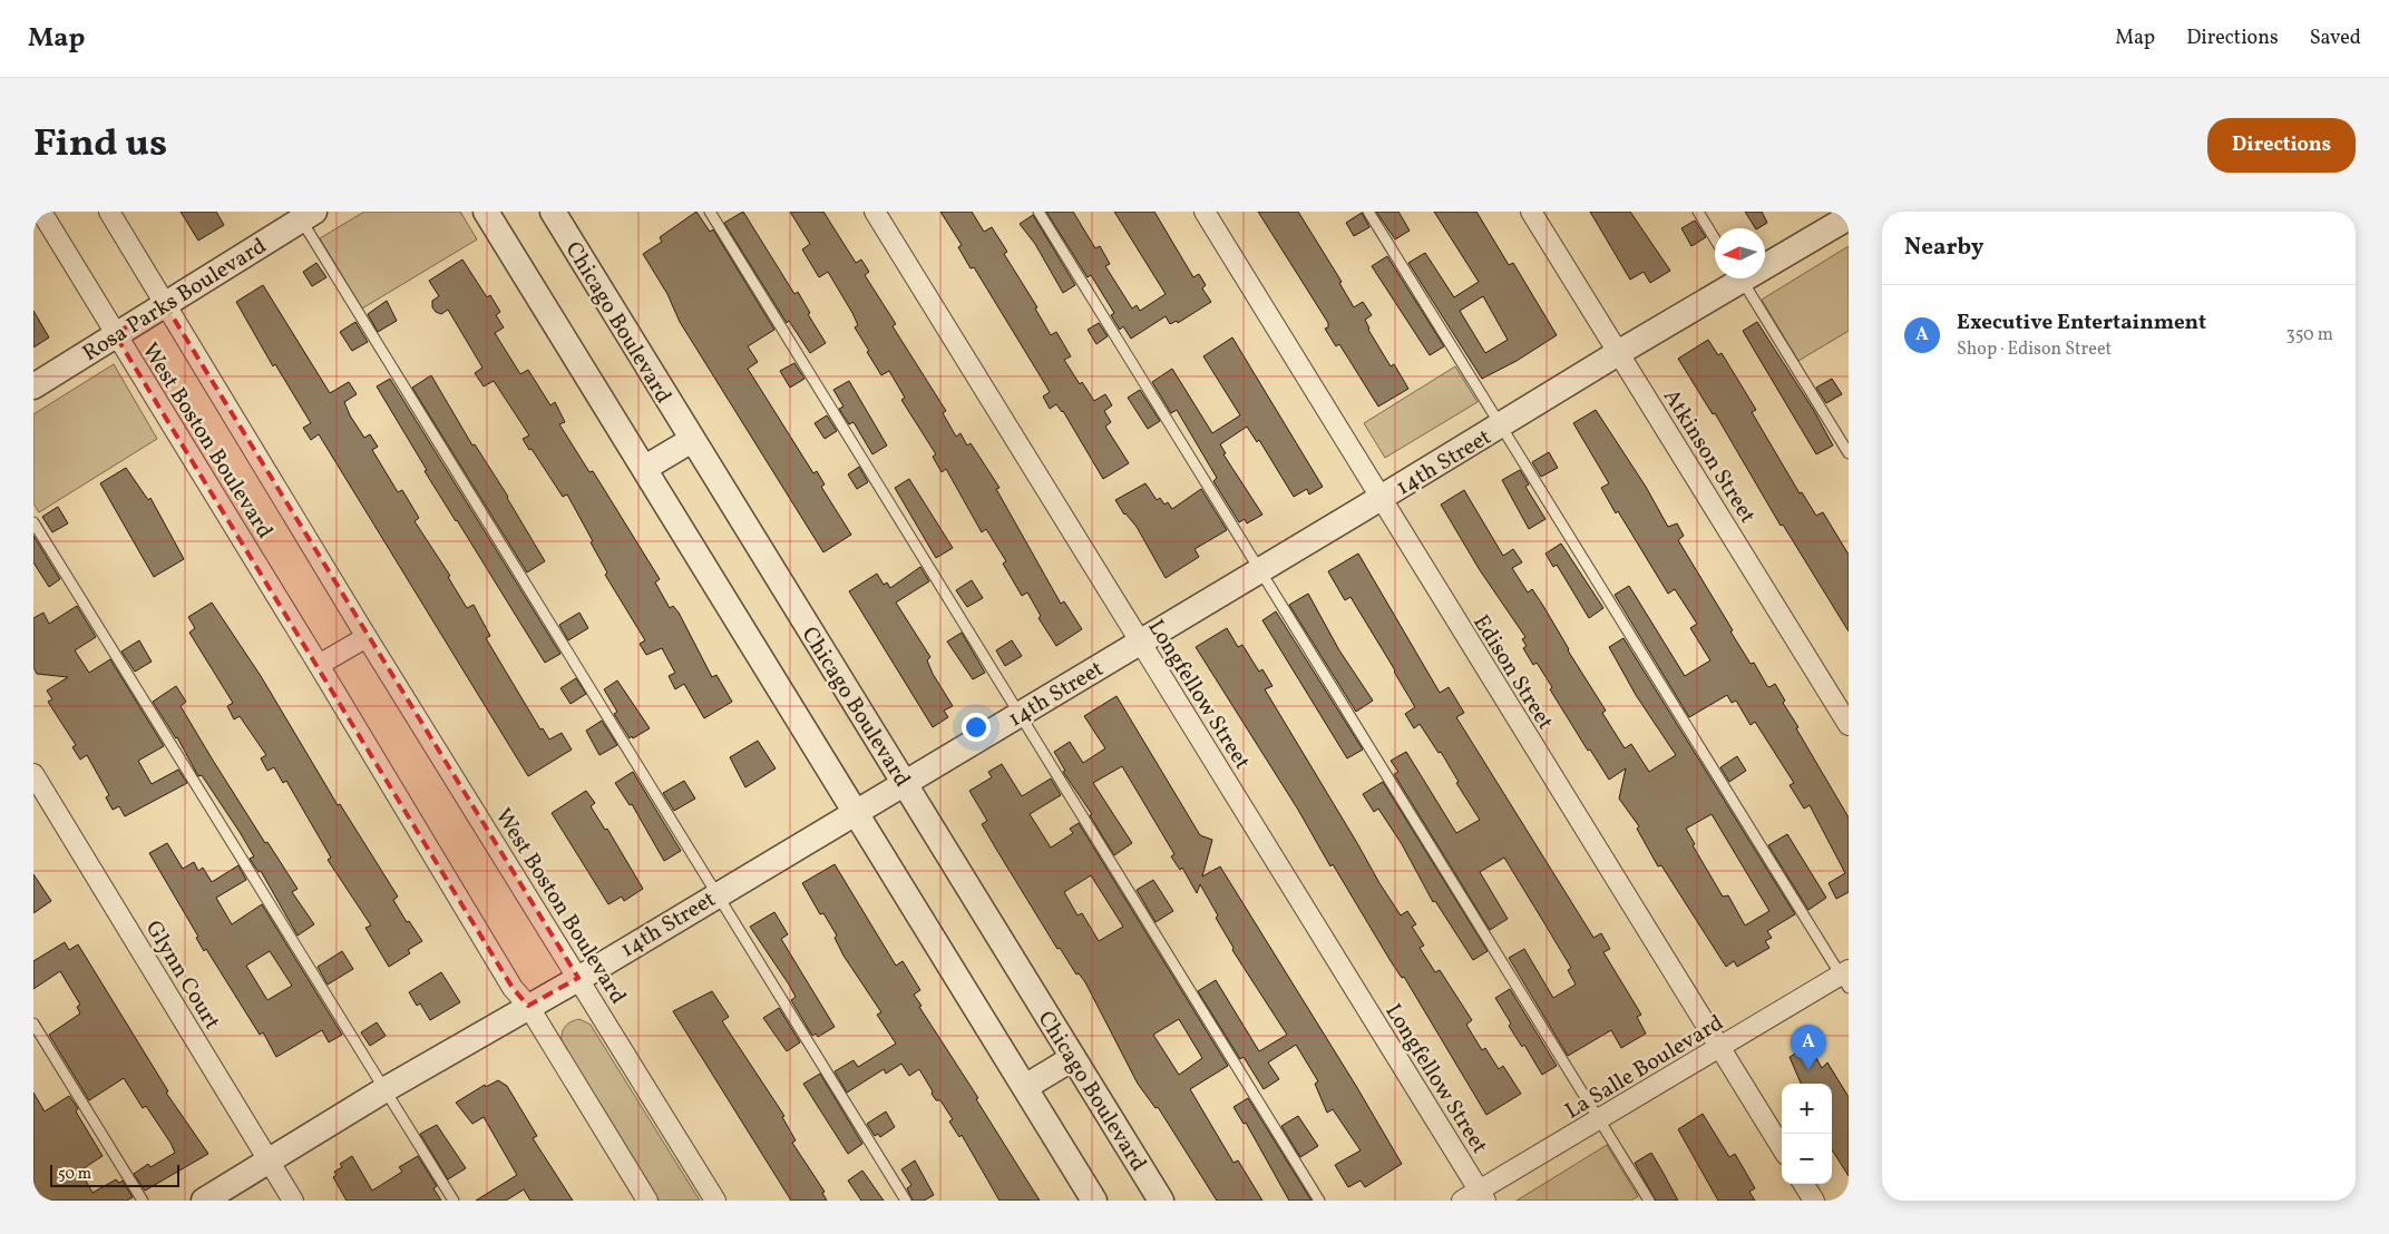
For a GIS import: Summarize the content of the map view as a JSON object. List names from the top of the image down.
{
  "streets": {
    "street": [
      "Rosa Parks Boulevard",
      "Chicago Boulevard",
      "West Boston Boulevard",
      "Atkinson Street",
      "14th Street",
      "Edison Street",
      "Longfellow Street",
      "Glynn Court",
      "La Salle Boulevard"
    ]
  },
  "crossings": [
    ["Rosa Parks Boulevard", "West Boston Boulevard"],
    ["Chicago Boulevard", "14th Street"],
    ["West Boston Boulevard", "14th Street"],
    ["Atkinson Street", "14th Street"],
    ["14th Street", "Edison Street"],
    ["14th Street", "Longfellow Street"],
    ["14th Street", "Glynn Court"],
    ["Edison Street", "La Salle Boulevard"],
    ["Longfellow Street", "La Salle Boulevard"]
  ],
  "scale_bar": "50 m",
  "north": "left",
  "page": {
    "header": "Map",
    "nav": ["Map", "Directions", "Saved"],
    "title": "Find us",
    "buttons": "Directions",
    "heading": "Nearby",
    "list": [
      {
        "mark": "A",
        "name": "Executive Entertainment",
        "note": "Shop · Edison Street",
        "value": "350 m"
      }
    ],
    "pins": "A",
    "map_buttons": ["+", "−"],
    "scale": "50 m"
  }
}
